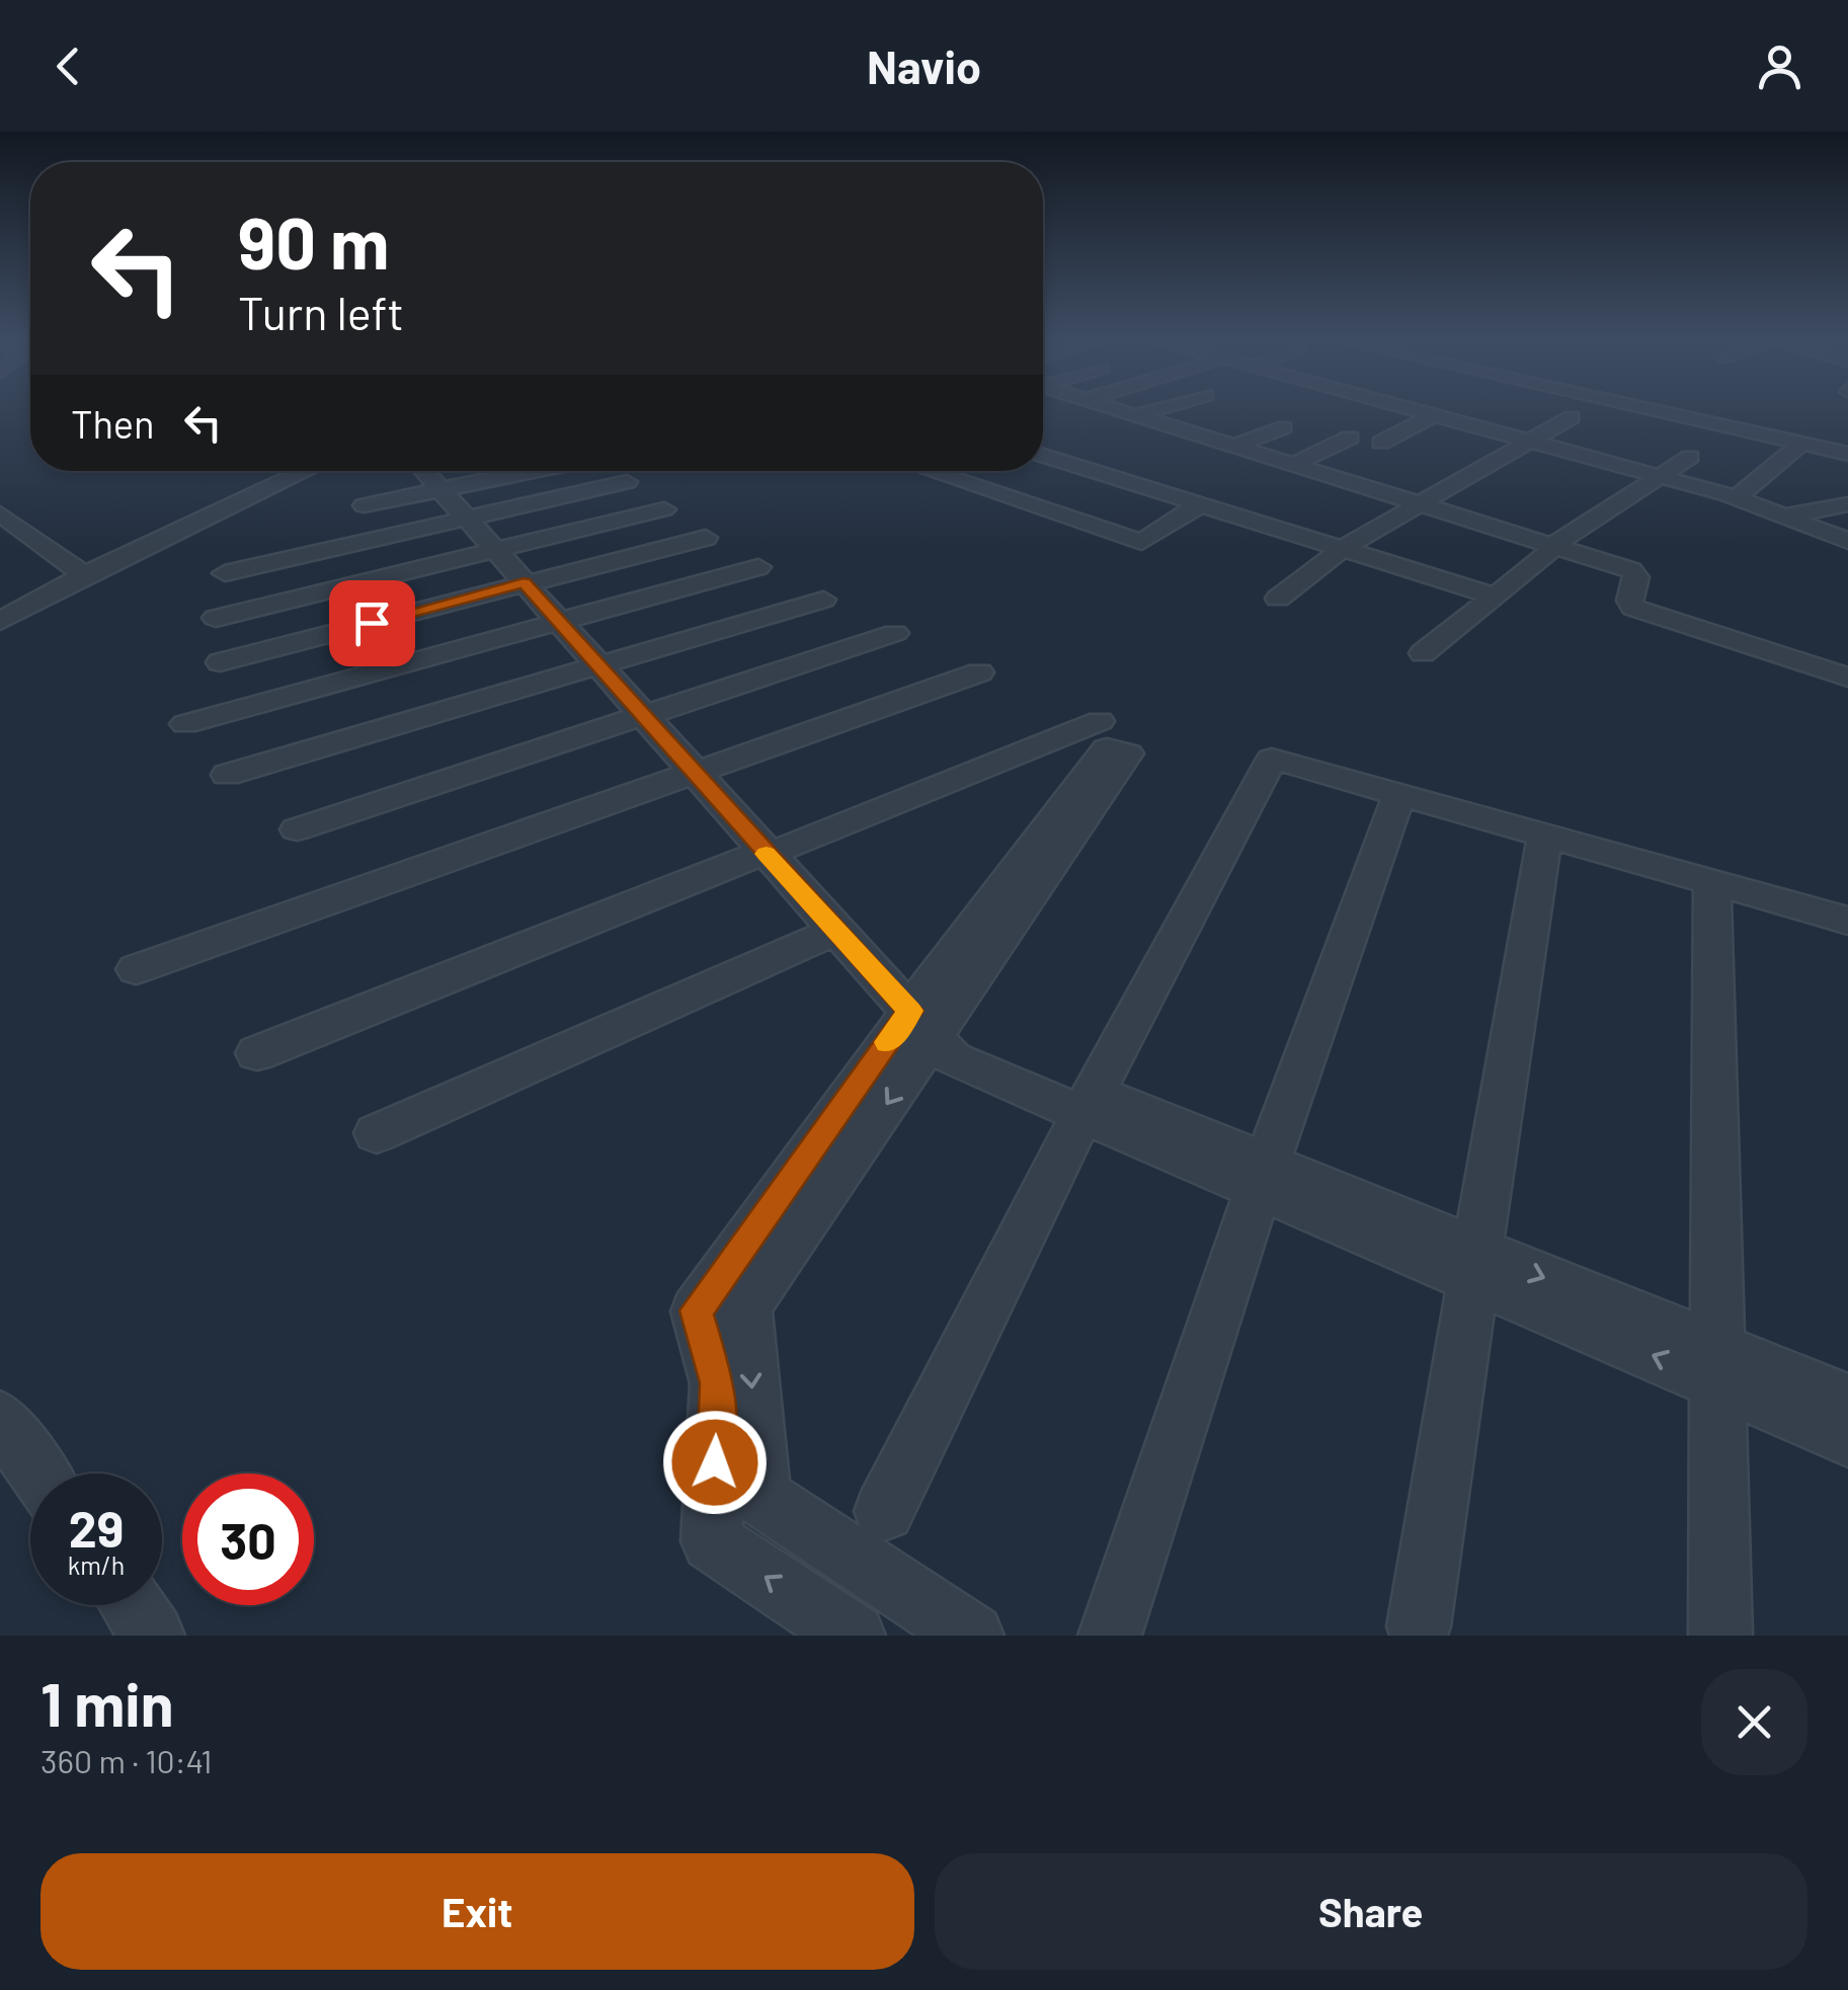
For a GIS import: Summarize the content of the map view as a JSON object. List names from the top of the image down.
{
  "page": {
    "header": "Navio",
    "turn": ["90 m", "Turn left"],
    "then": "Then",
    "speed": "29 km/h",
    "limit": "30",
    "heading": ["1 min", "360 m · 10:41"],
    "buttons": ["Exit", "Share"]
  }
}
